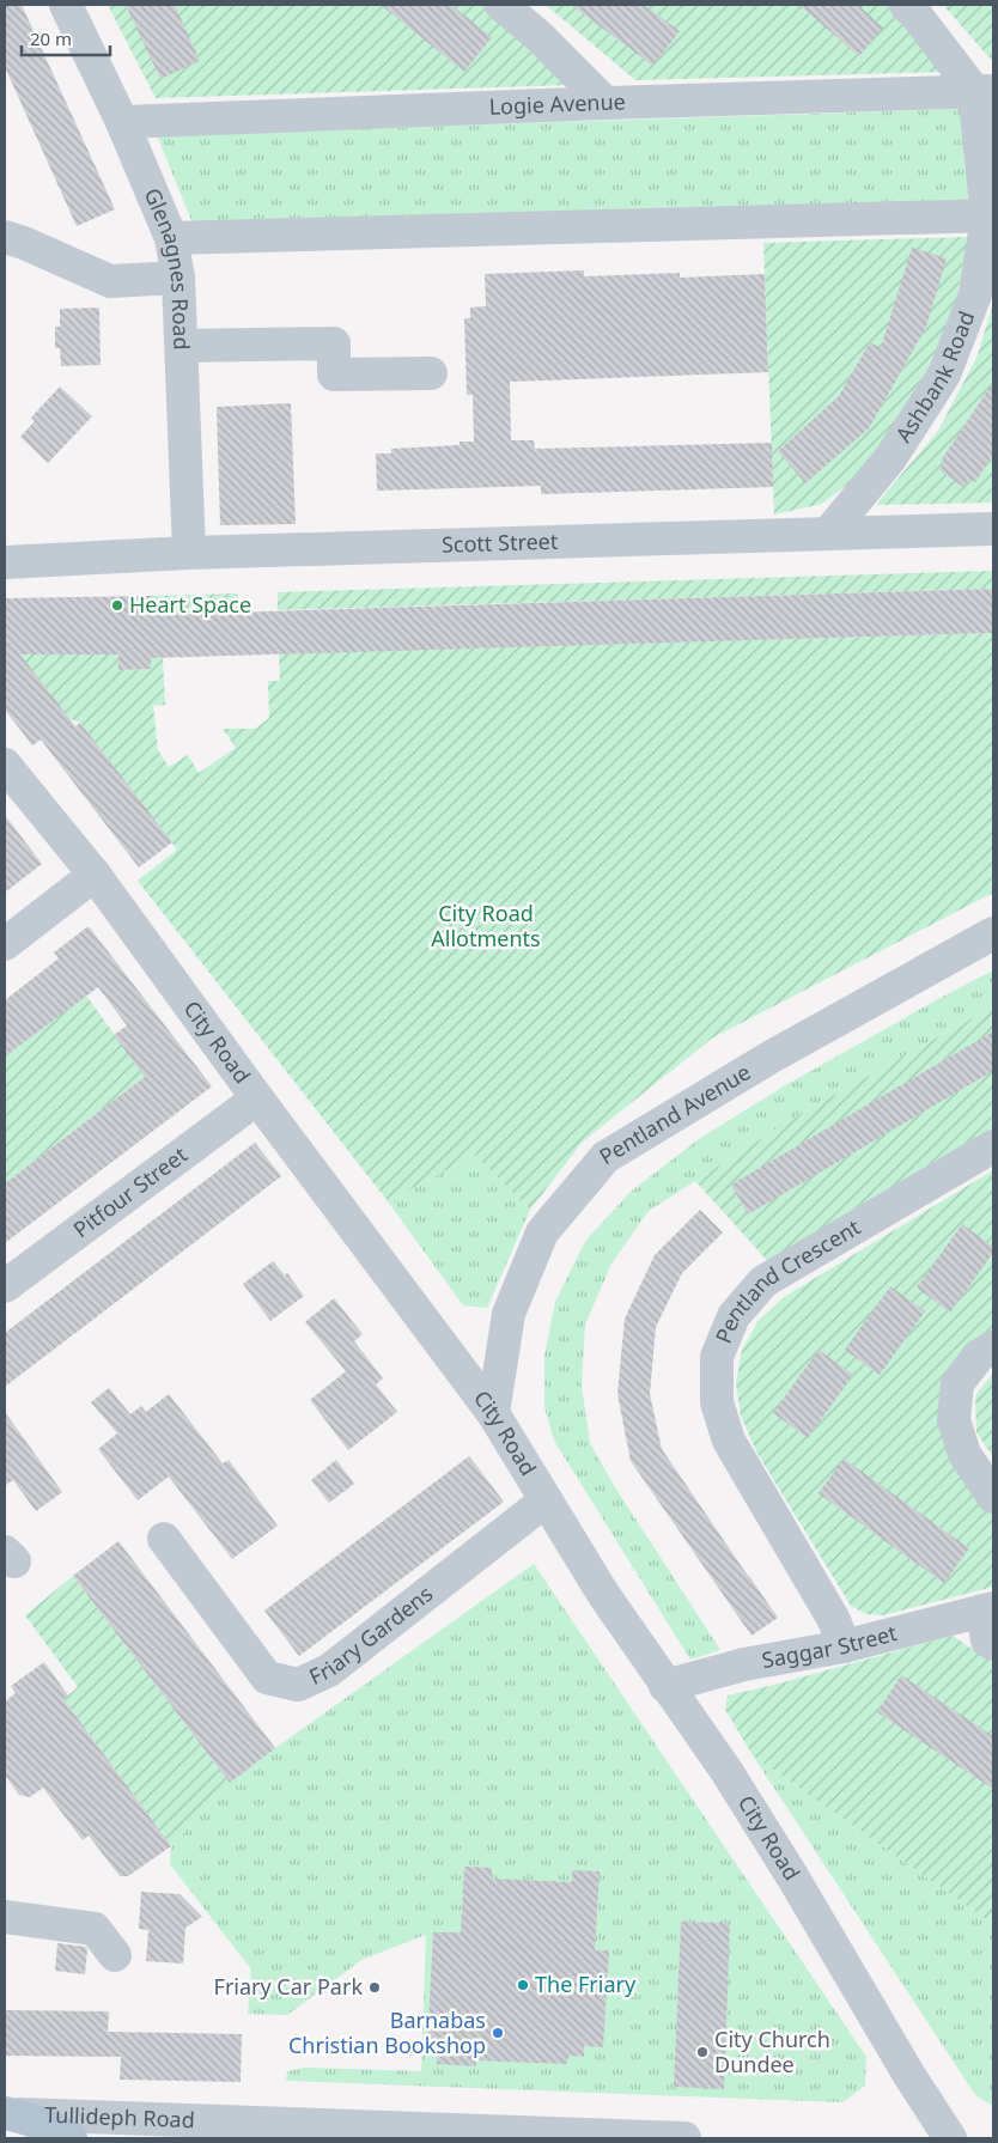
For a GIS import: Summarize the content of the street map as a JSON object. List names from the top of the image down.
{
  "streets": {
    "street": [
      "Logie Avenue",
      "Glenagnes Road",
      "Ashbank Road",
      "Scott Street",
      "City Road",
      "Pentland Avenue",
      "Pitfour Street",
      "Pentland Crescent",
      "Friary Gardens",
      "Saggar Street",
      "Tullideph Road"
    ]
  },
  "crossings": [
    ["Logie Avenue", "Glenagnes Road"],
    ["Logie Avenue", "Ashbank Road"],
    ["Glenagnes Road", "Scott Street"],
    ["Ashbank Road", "Scott Street"],
    ["City Road", "Pentland Avenue"],
    ["City Road", "Pitfour Street"],
    ["City Road", "Friary Gardens"],
    ["City Road", "Saggar Street"],
    ["Pentland Crescent", "Saggar Street"]
  ],
  "parks": ["City Road Allotments"],
  "places": [
    "Heart Space",
    "The Friary",
    "Friary Car Park",
    "Barnabas Christian Bookshop",
    "City Church Dundee"
  ],
  "scale_bar": "20 m"
}
